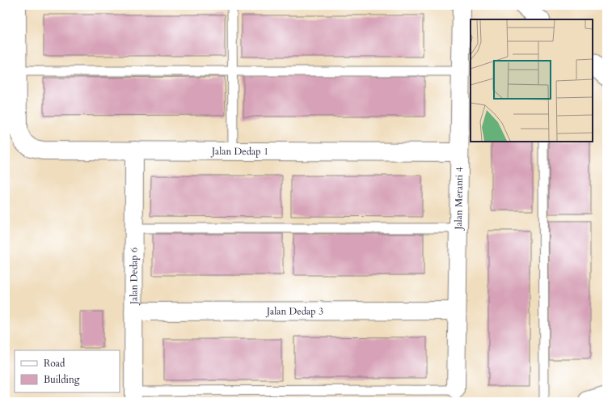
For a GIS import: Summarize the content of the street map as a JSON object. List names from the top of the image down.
{
  "streets": {
    "street": [
      "Jalan Dedap 1",
      "Jalan Meranti 4",
      "Jalan Dedap 6",
      "Jalan Dedap 3"
    ]
  },
  "crossings": [
    ["Jalan Dedap 1", "Jalan Meranti 4"],
    ["Jalan Dedap 1", "Jalan Dedap 6"],
    ["Jalan Meranti 4", "Jalan Dedap 3"],
    ["Jalan Dedap 6", "Jalan Dedap 3"]
  ],
  "legend": ["Road", "Building"]
}
